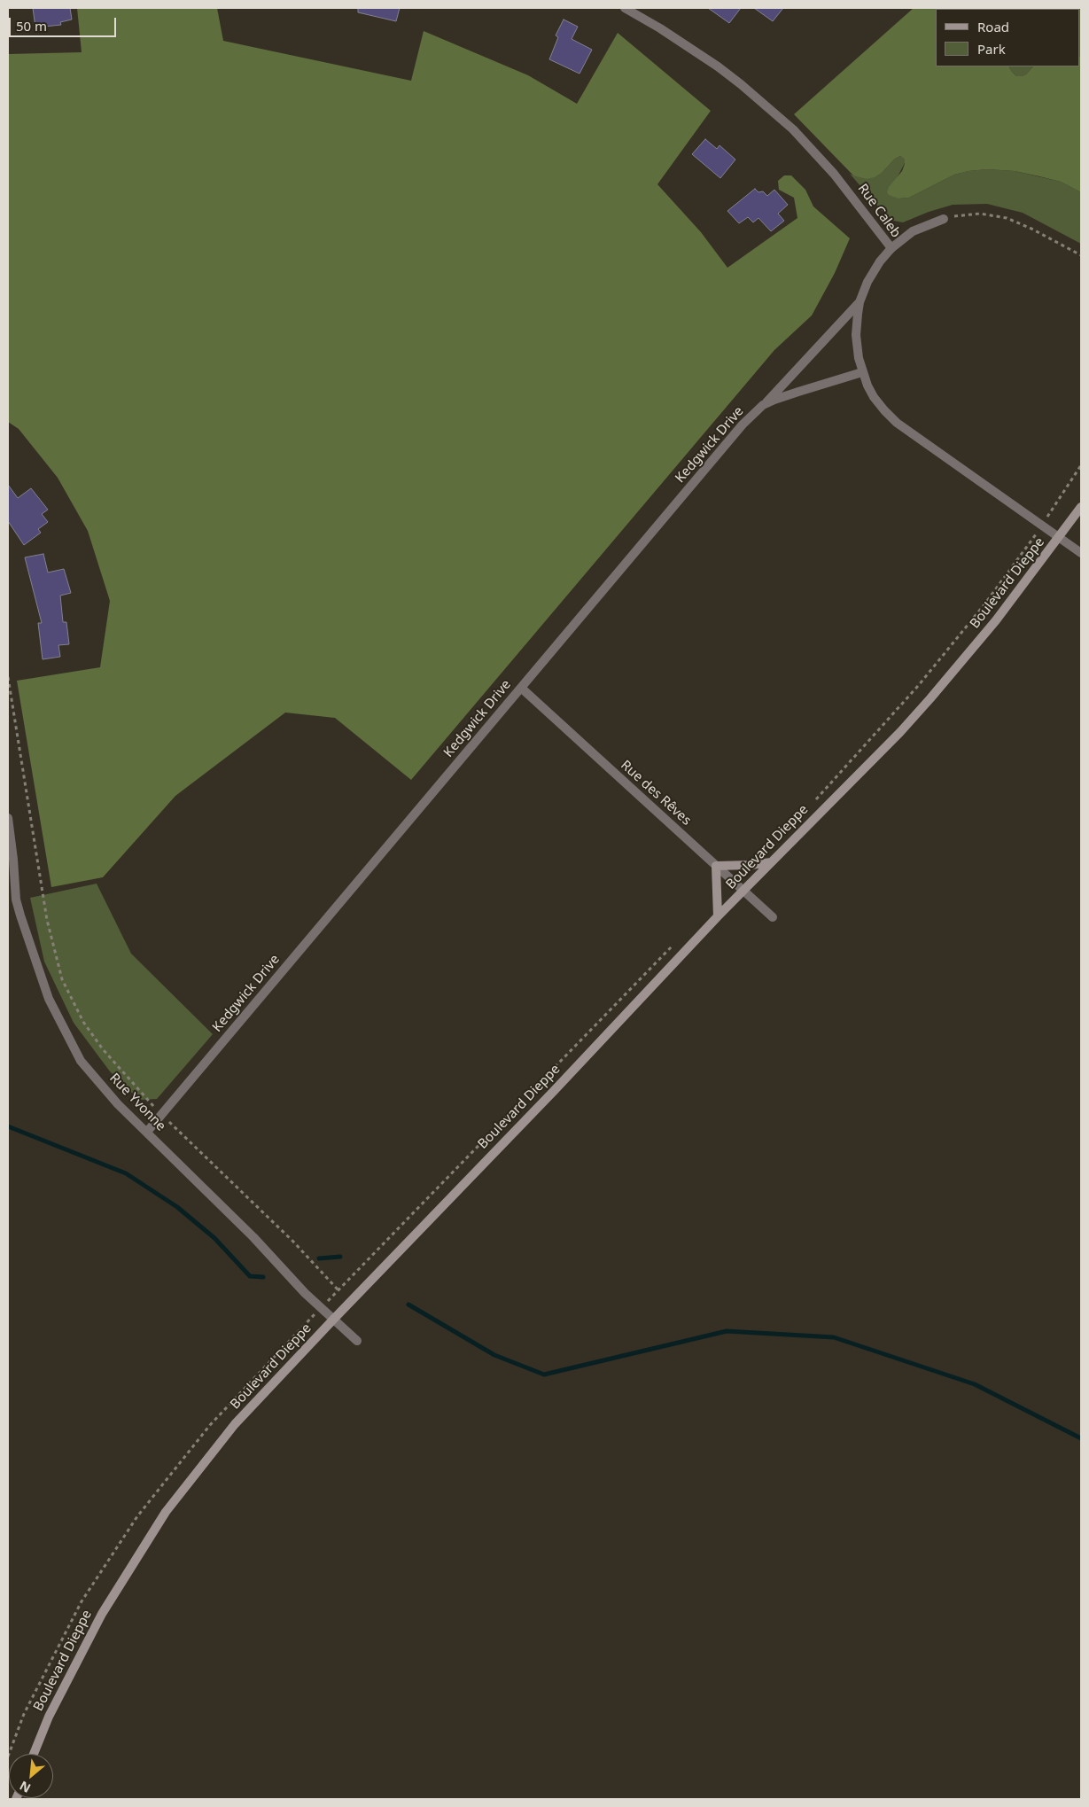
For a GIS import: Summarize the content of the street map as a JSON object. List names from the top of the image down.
{
  "streets": {
    "main road": ["Boulevard Dieppe"],
    "street": [
      "Rue Caleb",
      "Kedgwick Drive",
      "Rue des Rêves",
      "Rue Yvonne"
    ]
  },
  "crossings": [
    ["Rue Caleb", "Kedgwick Drive"],
    ["Rue Caleb", "Boulevard Dieppe"],
    ["Kedgwick Drive", "Rue des Rêves"],
    ["Kedgwick Drive", "Rue Yvonne"],
    ["Boulevard Dieppe", "Rue des Rêves"],
    ["Boulevard Dieppe", "Rue Yvonne"]
  ],
  "legend": ["Road", "Park"],
  "scale_bar": "50 m",
  "north": "bottom left"
}
